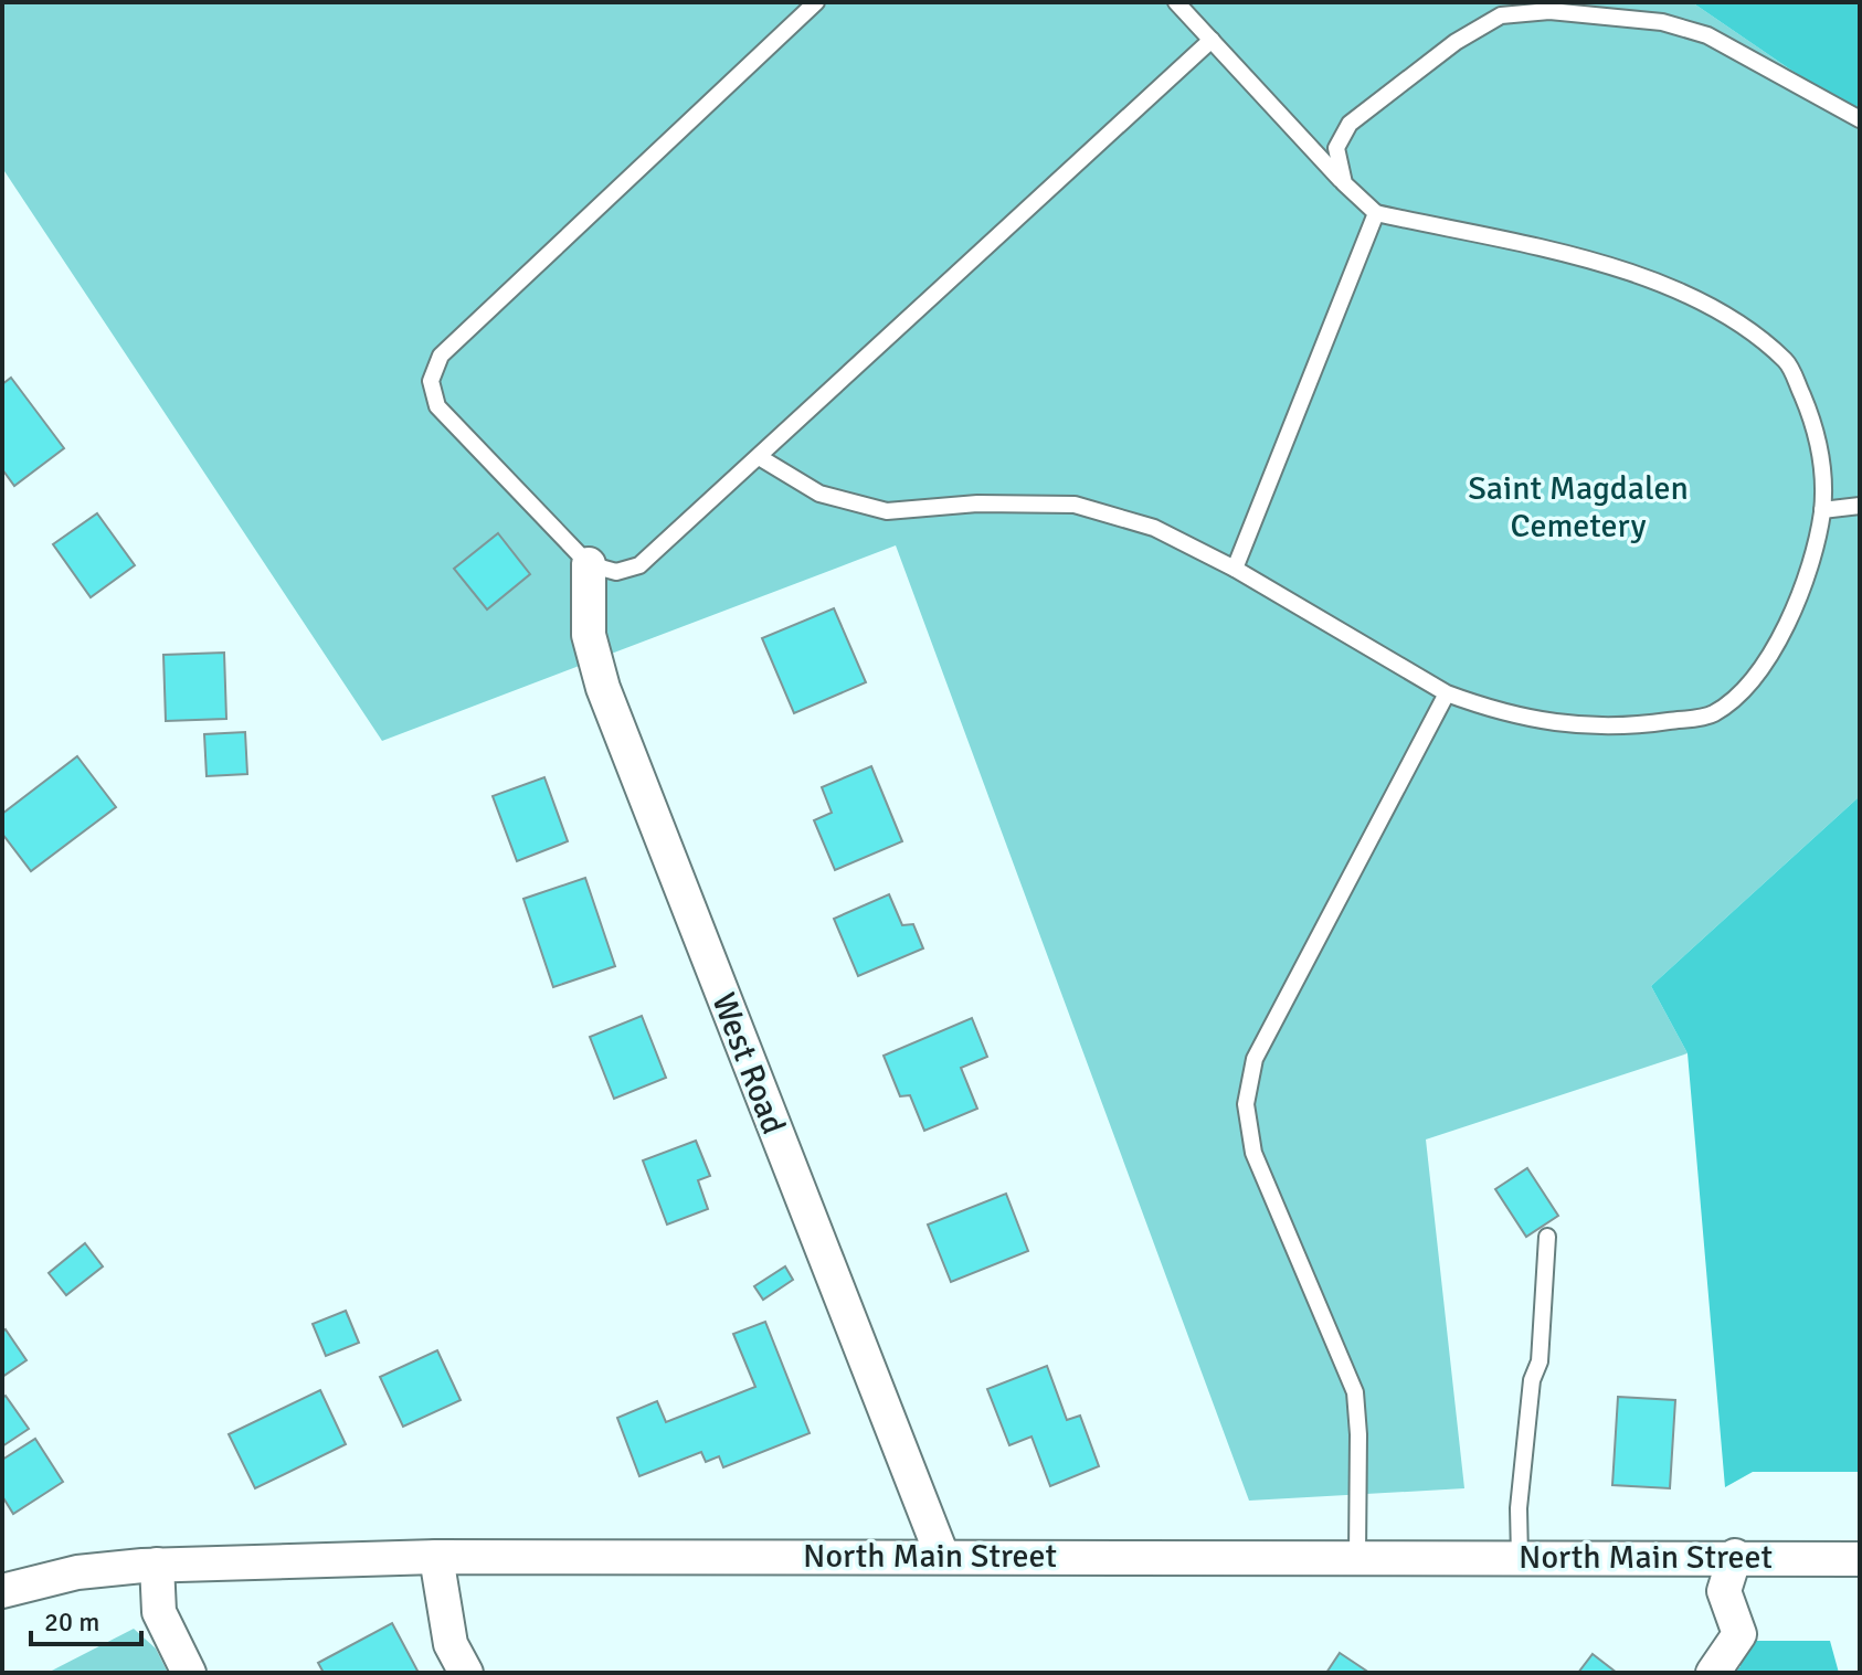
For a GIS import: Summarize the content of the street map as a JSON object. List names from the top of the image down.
{
  "streets": {
    "street": ["West Road", "North Main Street"]
  },
  "crossings": [
    ["West Road", "North Main Street"]
  ],
  "parks": ["Saint Magdalen Cemetery"],
  "scale_bar": "20 m"
}
